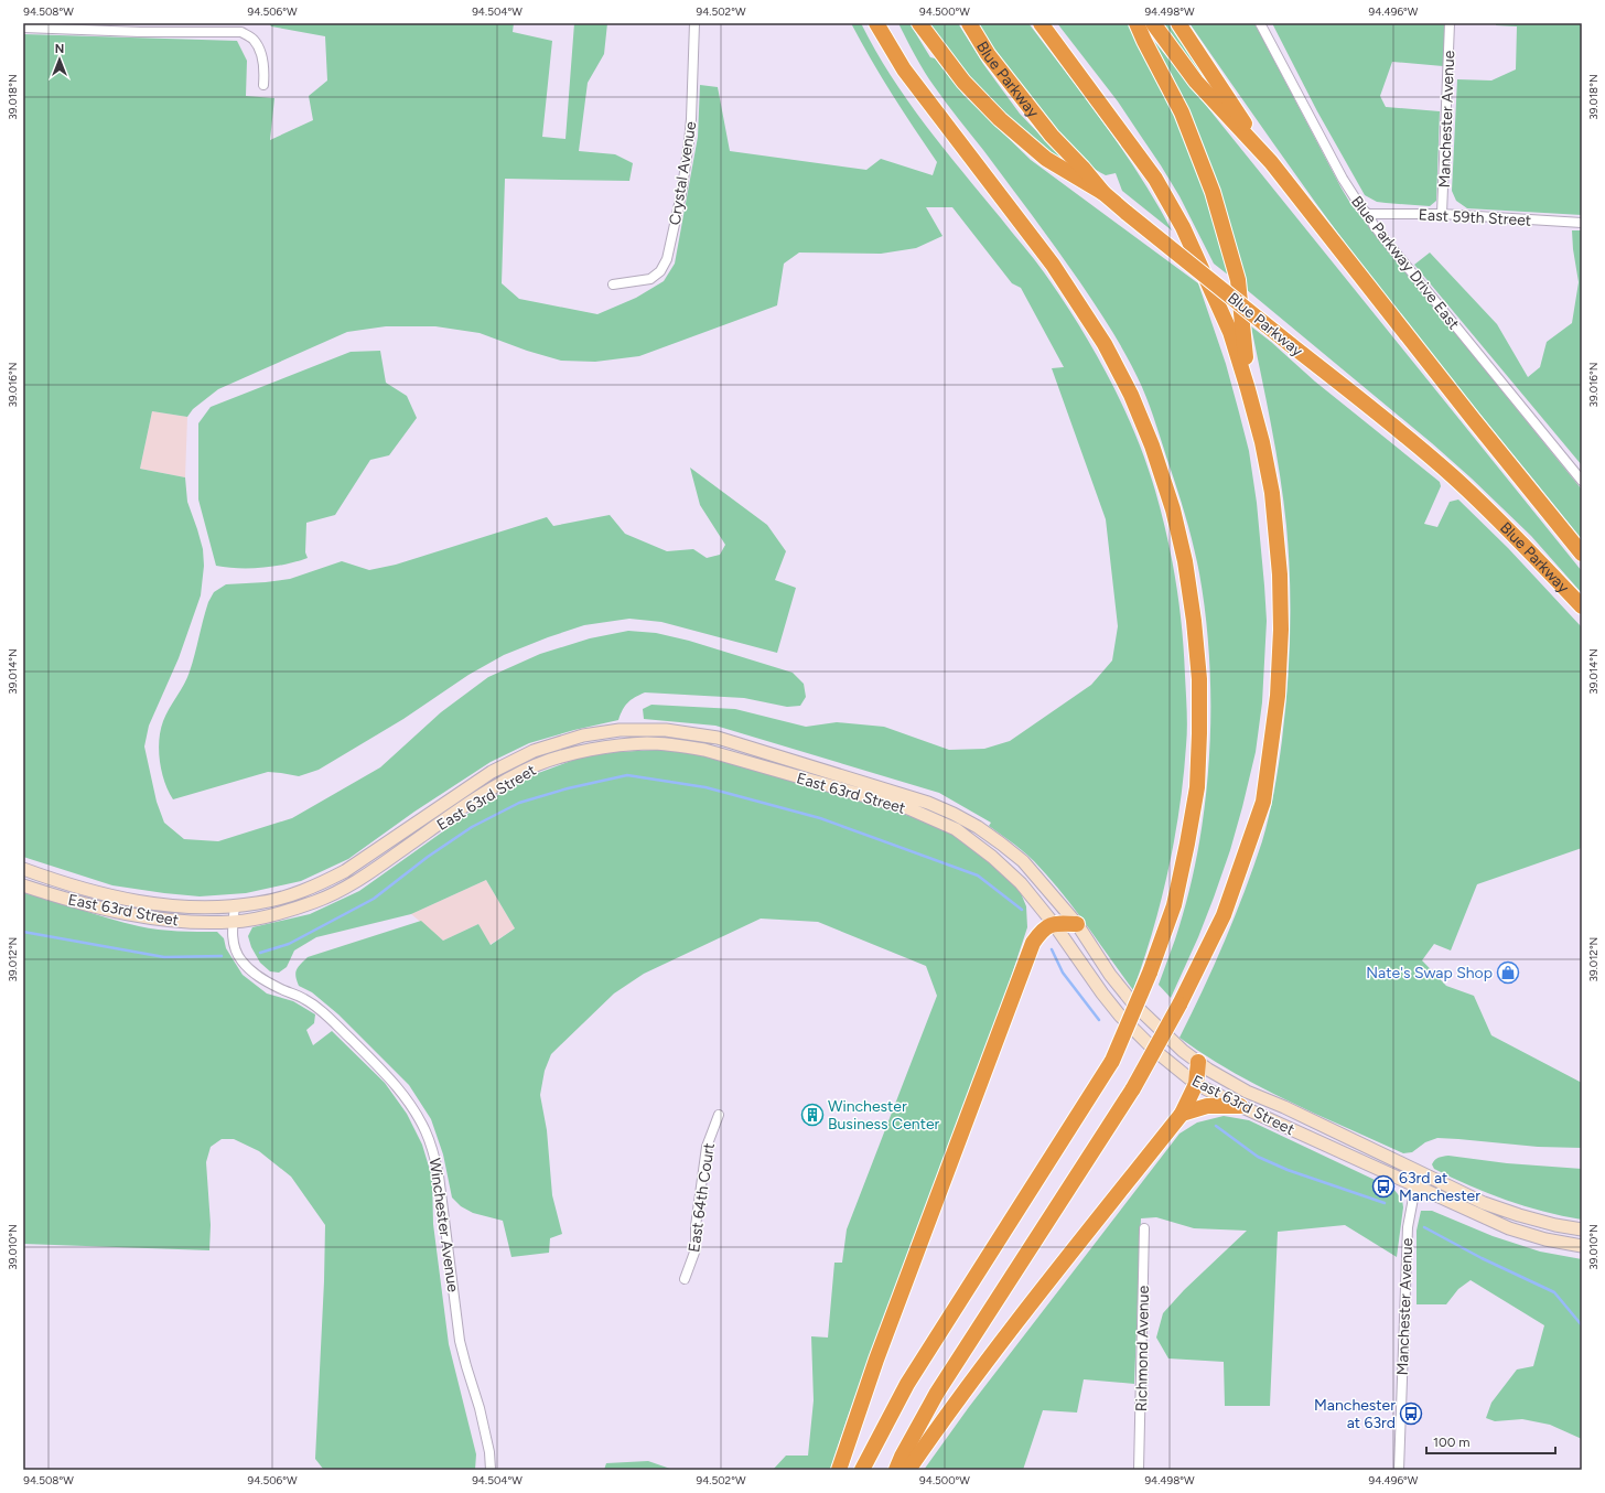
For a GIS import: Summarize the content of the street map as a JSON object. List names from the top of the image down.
{
  "streets": {
    "highway": ["Blue Parkway"],
    "main road": ["East 63rd Street"],
    "street": [
      "Manchester Avenue",
      "Crystal Avenue",
      "East 59th Street",
      "Blue Parkway Drive East",
      "East 64th Court",
      "Winchester Avenue",
      "Richmond Avenue"
    ]
  },
  "crossings": [
    ["Manchester Avenue", "East 59th Street"],
    ["Manchester Avenue", "East 63rd Street"],
    ["East 59th Street", "Blue Parkway Drive East"],
    ["East 63rd Street", "Winchester Avenue"]
  ],
  "places": {
    "shop": ["Nate's Swap Shop"],
    "building": ["Winchester Business Center"],
    "bus stop": ["63rd at Manchester", "Manchester at 63rd"]
  },
  "scale_bar": "100 m",
  "north": "top",
  "coordinates": [
    "94.508°W",
    "94.506°W",
    "94.504°W",
    "94.502°W",
    "94.500°W",
    "94.498°W",
    "94.496°W",
    "39.018°N",
    "39.016°N",
    "39.014°N",
    "39.012°N",
    "39.010°N"
  ]
}
